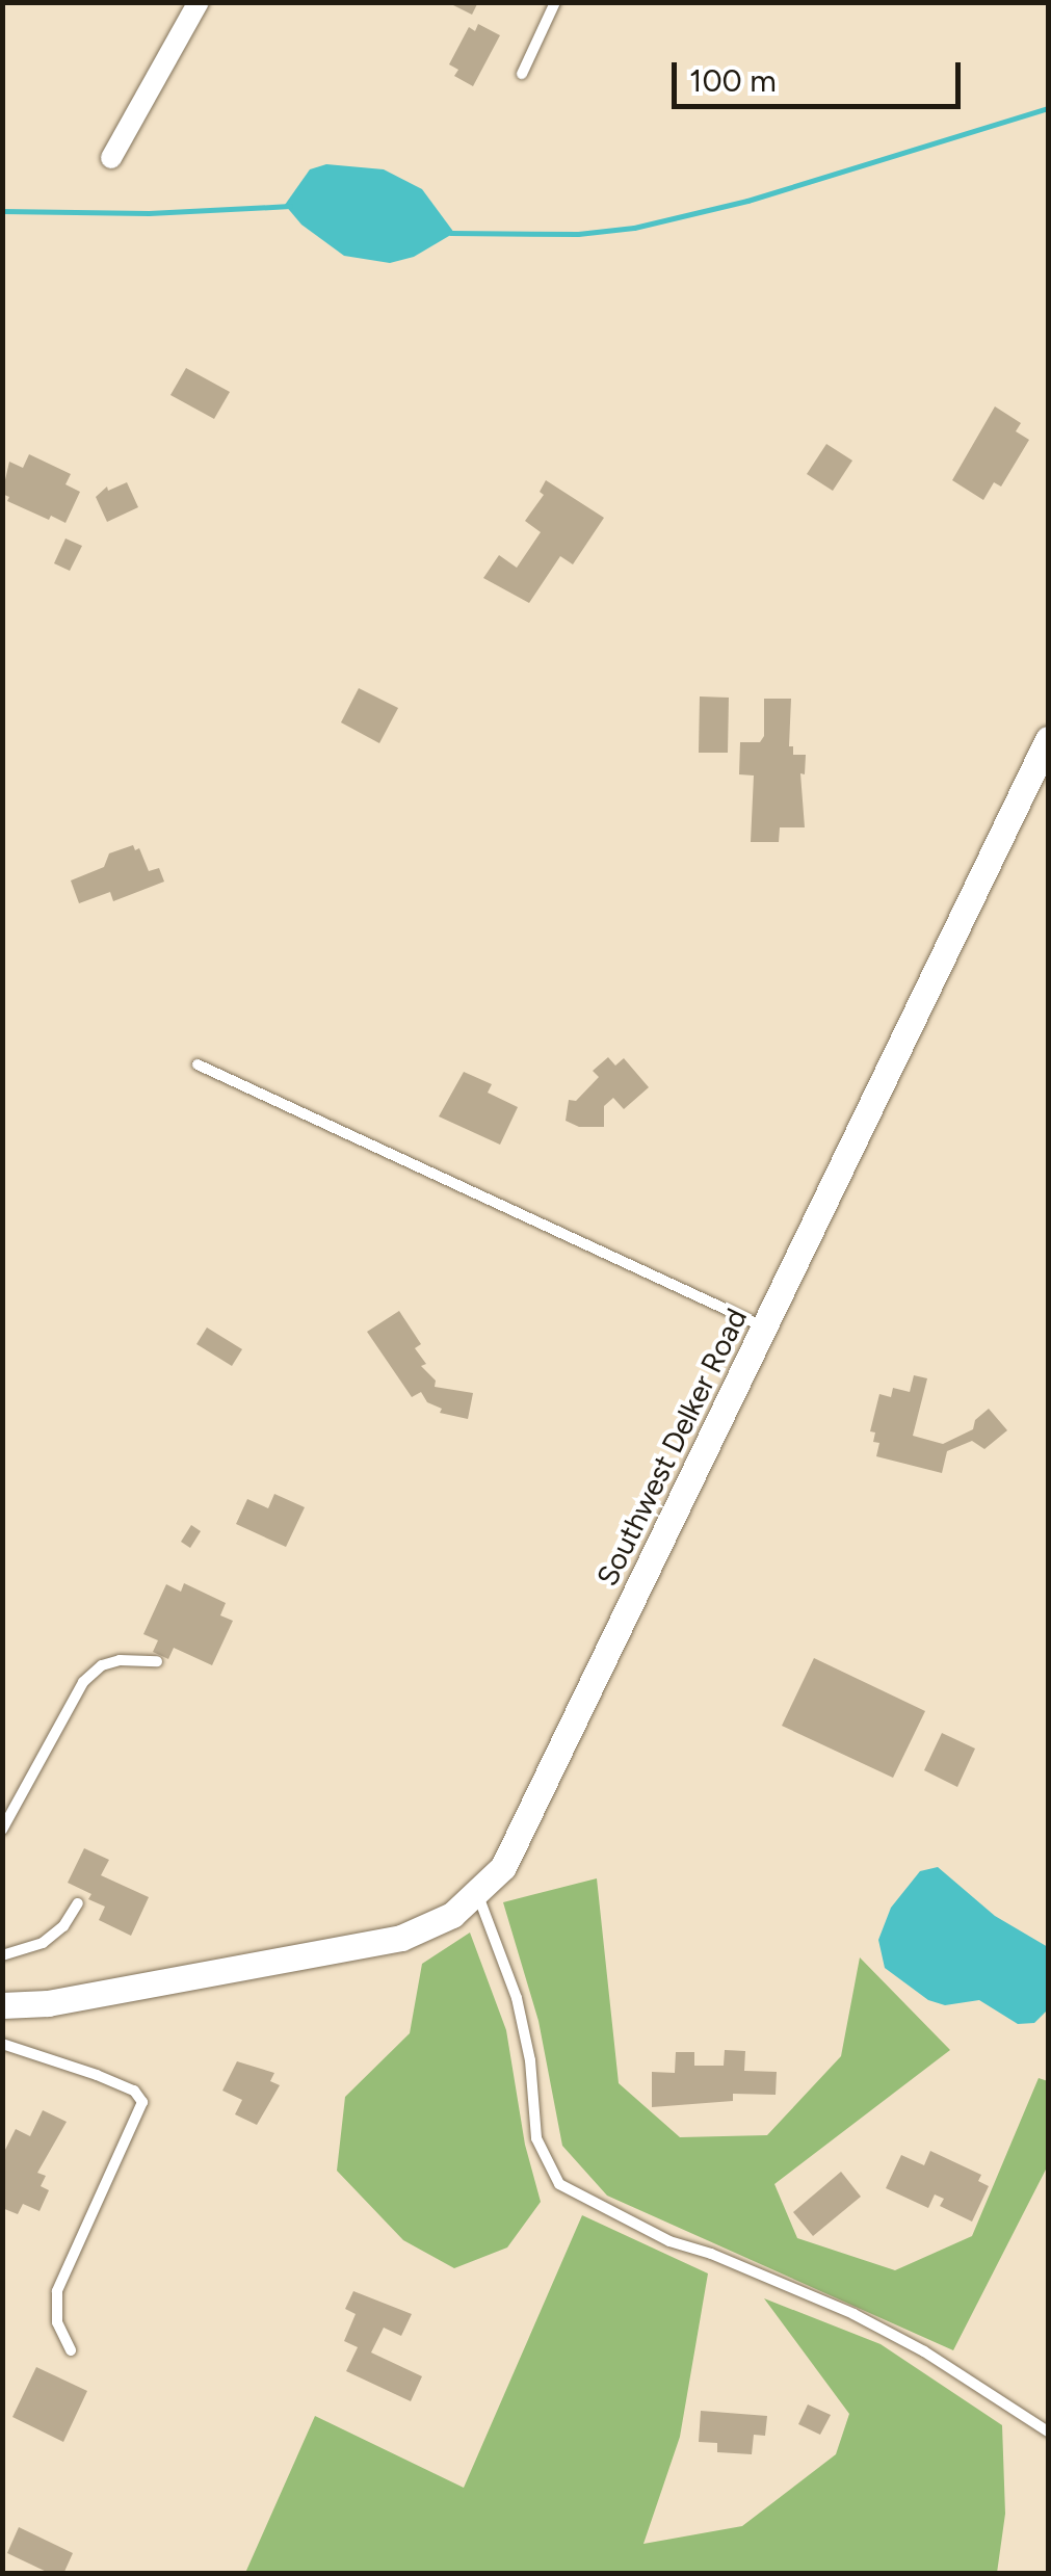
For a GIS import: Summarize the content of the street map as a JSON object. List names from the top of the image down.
{
  "streets": {
    "street": ["Southwest Delker Road"]
  },
  "scale_bar": "100 m"
}
